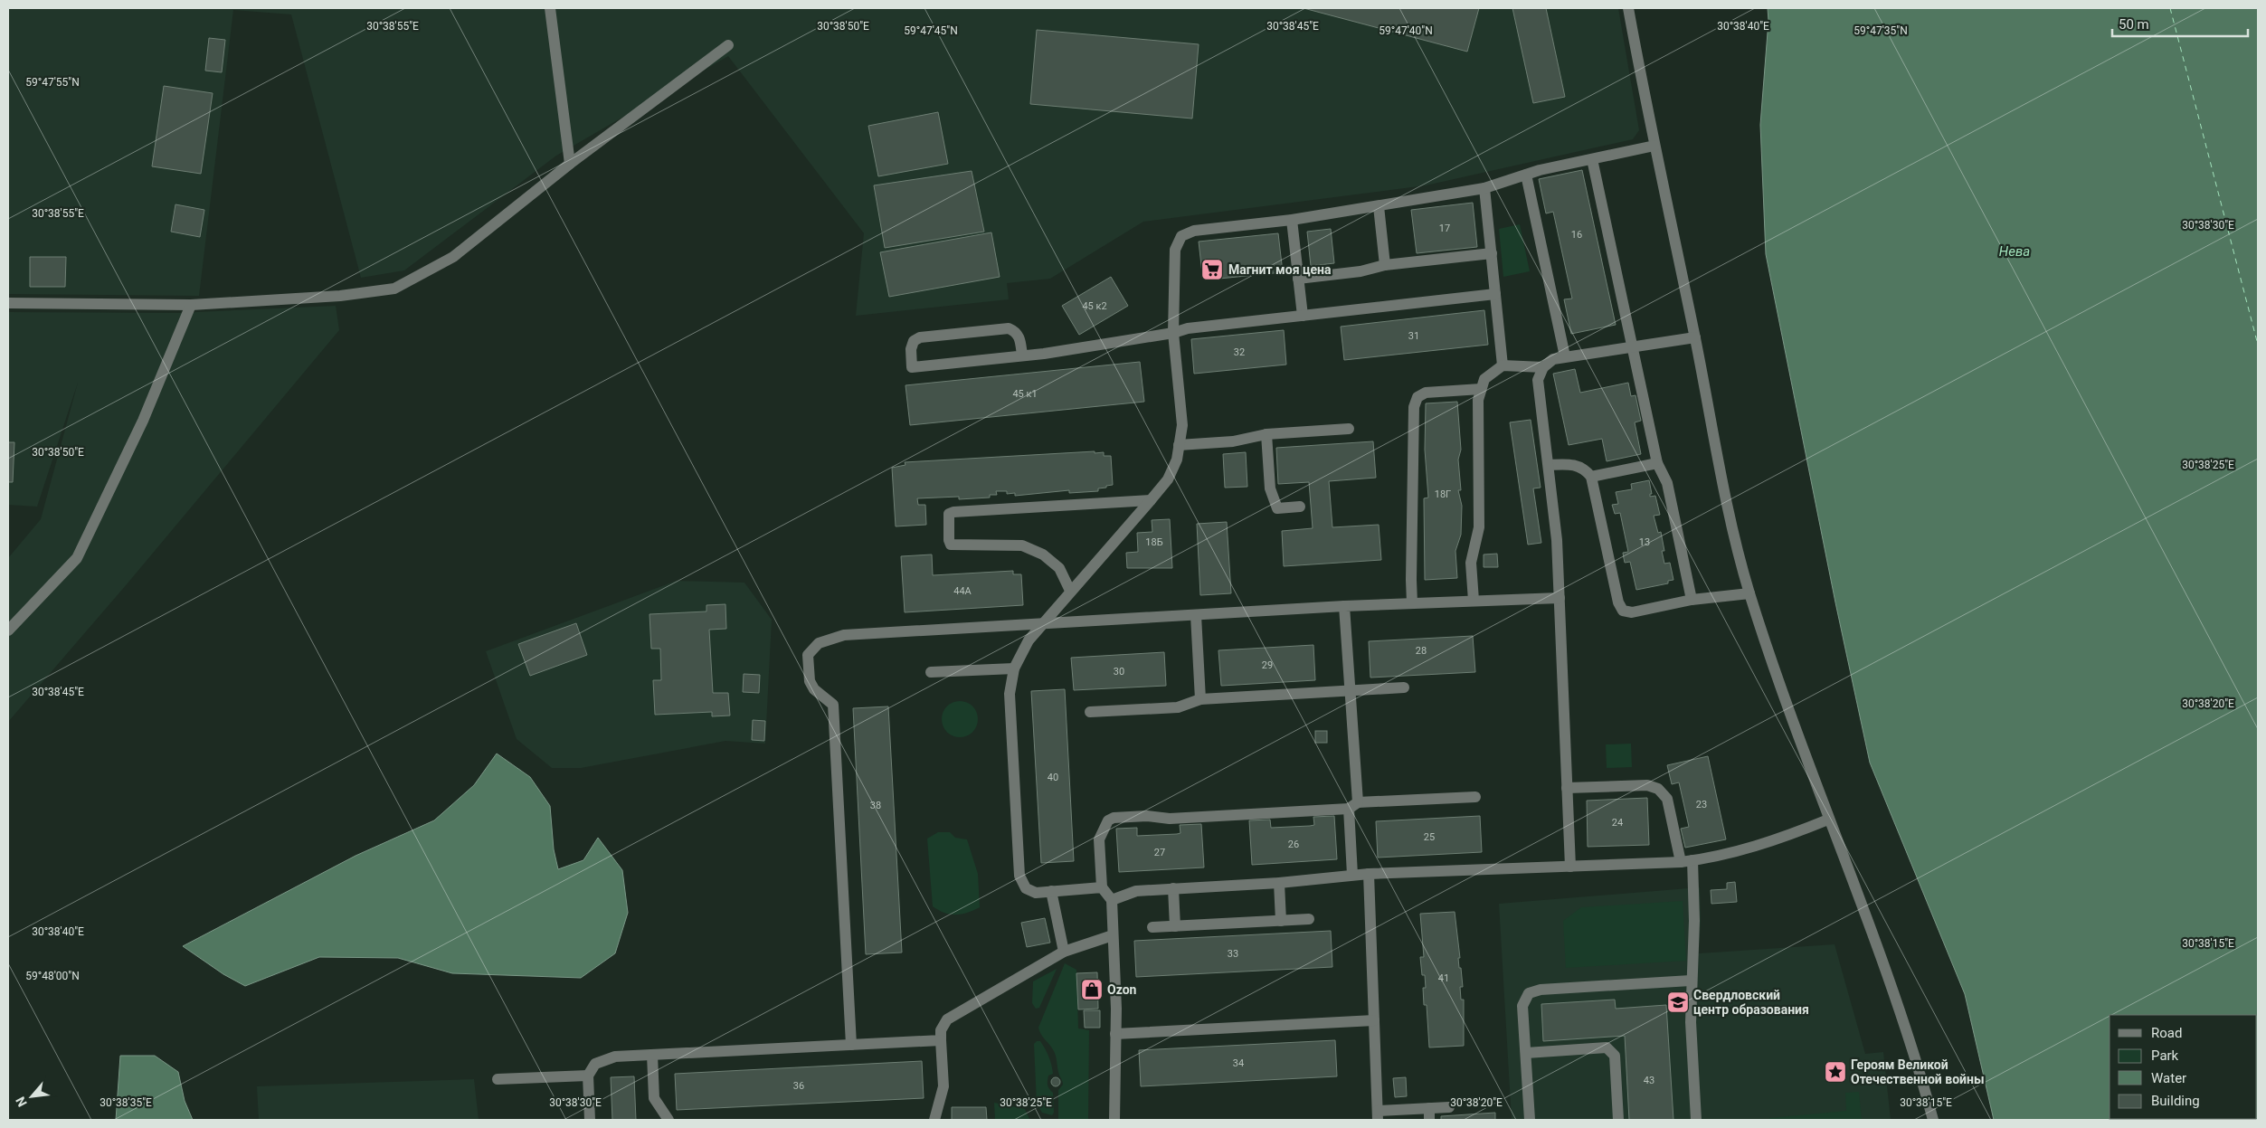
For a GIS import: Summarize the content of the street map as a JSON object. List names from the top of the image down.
{
  "water": ["Нева"],
  "places": {
    "supermarket": ["Магнит моя цена"],
    "shop": ["Ozon"],
    "school or university": ["Свердловский центр образования"],
    "place": ["Героям Великой Отечественной войны"]
  },
  "house_numbers": [
    "17",
    "16",
    "45 к2",
    "31",
    "32",
    "45 к1",
    "18Г",
    "18Б",
    "13",
    "44А",
    "28",
    "29",
    "30",
    "40",
    "23",
    "38",
    "24",
    "25",
    "26",
    "27",
    "33",
    "41",
    "34",
    "43",
    "36"
  ],
  "legend": [
    "Road",
    "Park",
    "Water",
    "Building"
  ],
  "scale_bar": "50 m",
  "north": "bottom left",
  "coordinates": [
    "30°38'45\"E",
    "30°38'55\"E",
    "30°38'50\"E",
    "30°38'40\"E",
    "59°47'45\"N",
    "59°47'40\"N",
    "59°47'35\"N",
    "59°47'55\"N",
    "30°38'30\"E",
    "30°38'25\"E",
    "30°38'20\"E",
    "30°38'15\"E",
    "59°48'00\"N",
    "30°38'35\"E"
  ]
}
